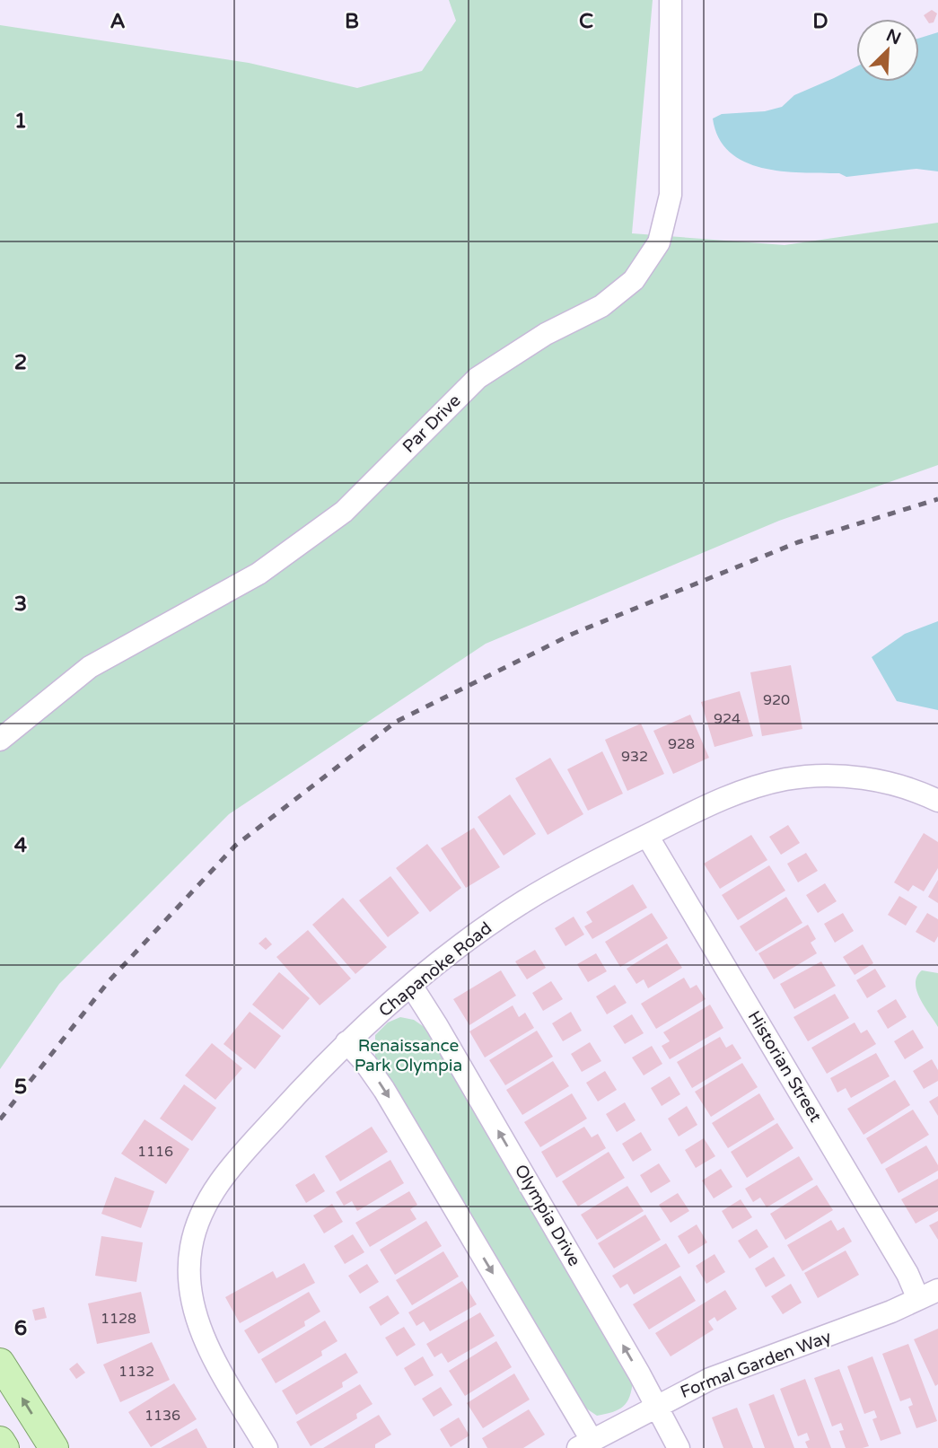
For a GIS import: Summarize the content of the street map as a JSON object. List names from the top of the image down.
{
  "streets": {
    "street": [
      "Par Drive",
      "Chapanoke Road",
      "Historian Street",
      "Olympia Drive",
      "Formal Garden Way"
    ]
  },
  "crossings": [
    ["Chapanoke Road", "Historian Street"],
    ["Chapanoke Road", "Olympia Drive"],
    ["Historian Street", "Formal Garden Way"],
    ["Olympia Drive", "Formal Garden Way"]
  ],
  "parks": ["Renaissance Park Olympia"],
  "house_numbers": [
    "920",
    "924",
    "928",
    "932",
    "1116",
    "1128",
    "1132",
    "1136"
  ],
  "north": "top right",
  "grid": {
    "columns": [
      "A",
      "B",
      "C",
      "D"
    ],
    "rows": [
      "1",
      "2",
      "3",
      "4",
      "5",
      "6"
    ]
  }
}
